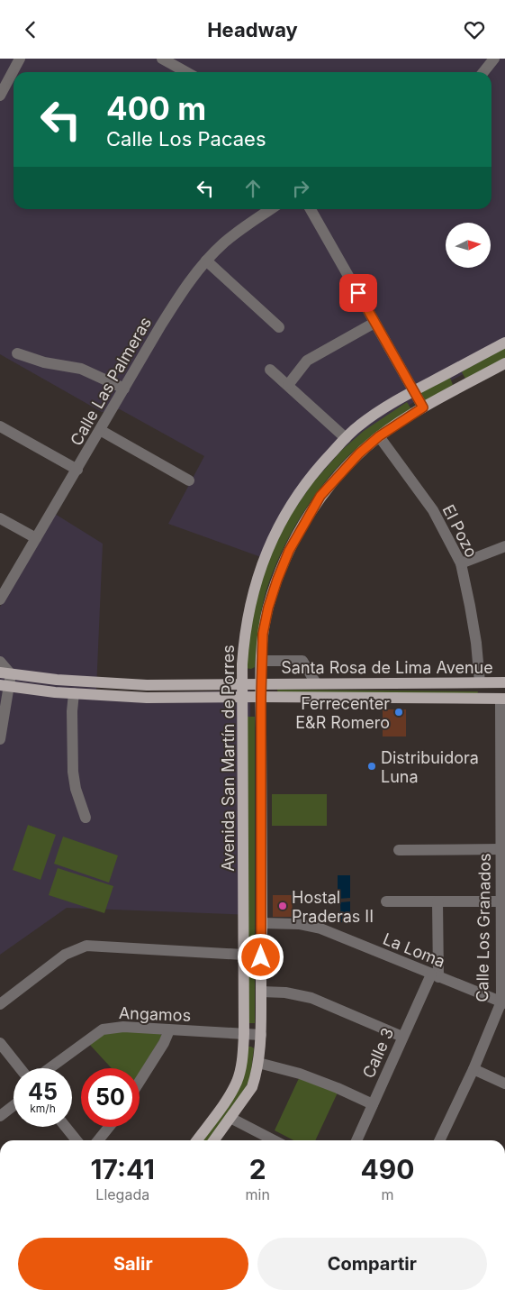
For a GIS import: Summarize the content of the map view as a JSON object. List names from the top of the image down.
{
  "streets": {
    "main road": ["Santa Rosa de Lima Avenue", "Avenida San Martín de Porres"],
    "street": [
      "Calle Las Palmeras",
      "El Pozo",
      "Calle Los Granados",
      "La Loma",
      "Angamos",
      "Calle 3"
    ]
  },
  "crossings": [
    ["El Pozo", "Santa Rosa de Lima Avenue"],
    ["El Pozo", "Avenida San Martín de Porres"],
    ["Santa Rosa de Lima Avenue", "Avenida San Martín de Porres"],
    ["Santa Rosa de Lima Avenue", "Calle Los Granados"],
    ["Avenida San Martín de Porres", "La Loma"],
    ["Avenida San Martín de Porres", "Angamos"],
    ["Calle Los Granados", "La Loma"],
    ["La Loma", "Calle 3"]
  ],
  "places": ["Ferrecenter E&R Romero", "Distribuidora Luna", "Hostal Praderas II"],
  "north": "right",
  "page": {
    "header": "Headway",
    "turn": ["400 m", "Calle Los Pacaes"],
    "speed": "45 km/h",
    "limit": "50",
    "eta": [
      "17:41",
      "Llegada",
      "2",
      "min",
      "490",
      "m"
    ],
    "buttons": ["Salir", "Compartir"]
  }
}
